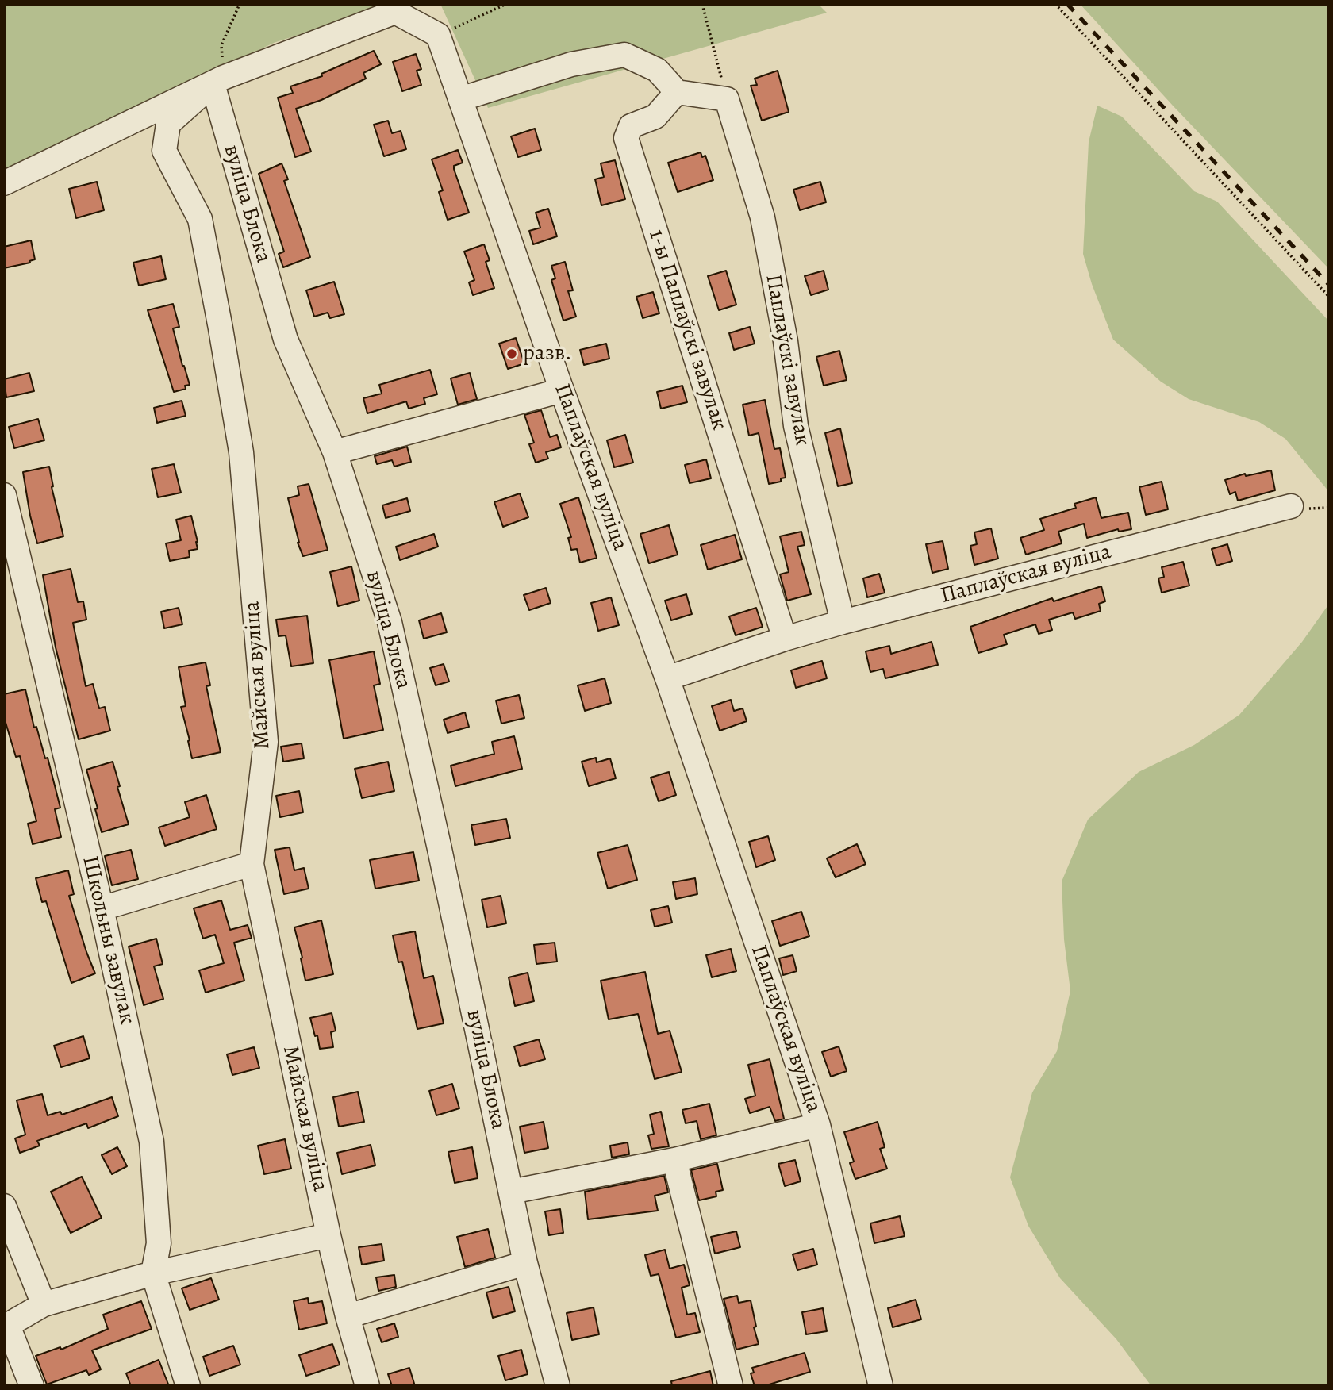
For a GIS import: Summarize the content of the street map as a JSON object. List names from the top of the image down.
{
  "streets": {
    "street": [
      "вуліца Блока",
      "1-ы Паплаўскі завулак",
      "Паплаўскі завулак",
      "Паплаўская вуліца",
      "Майская вуліца",
      "Школьны завулак"
    ]
  },
  "crossings": [
    ["вуліца Блока", "Майская вуліца"],
    ["1-ы Паплаўскі завулак", "Паплаўская вуліца"],
    ["Паплаўскі завулак", "Паплаўская вуліца"]
  ],
  "places": ["разв."]
}
